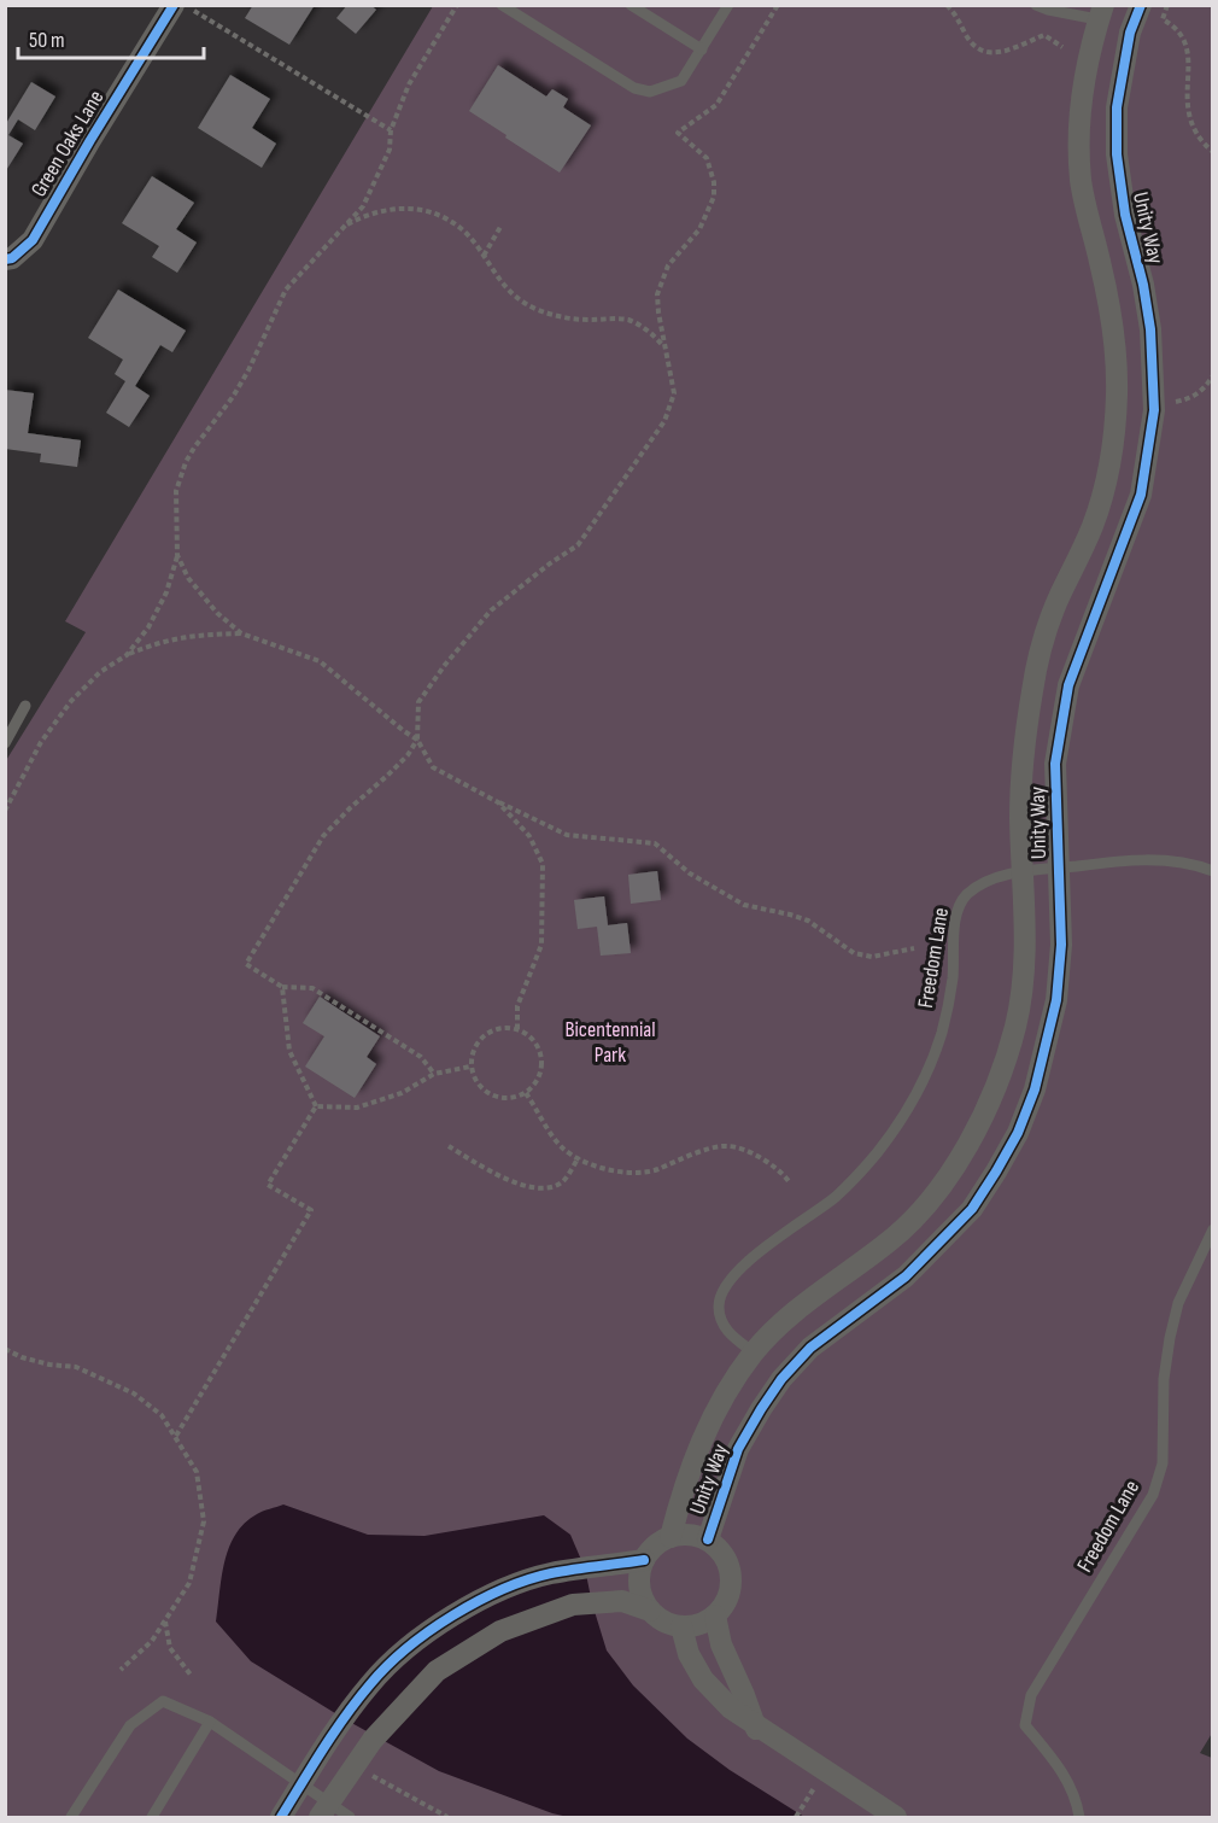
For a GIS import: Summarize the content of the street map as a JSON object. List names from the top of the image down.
{
  "streets": {
    "street": ["Green Oaks Lane", "Unity Way"],
    "lane": ["Freedom Lane"]
  },
  "crossings": [
    ["Unity Way", "Freedom Lane"]
  ],
  "parks": ["Bicentennial Park"],
  "scale_bar": "50 m"
}
